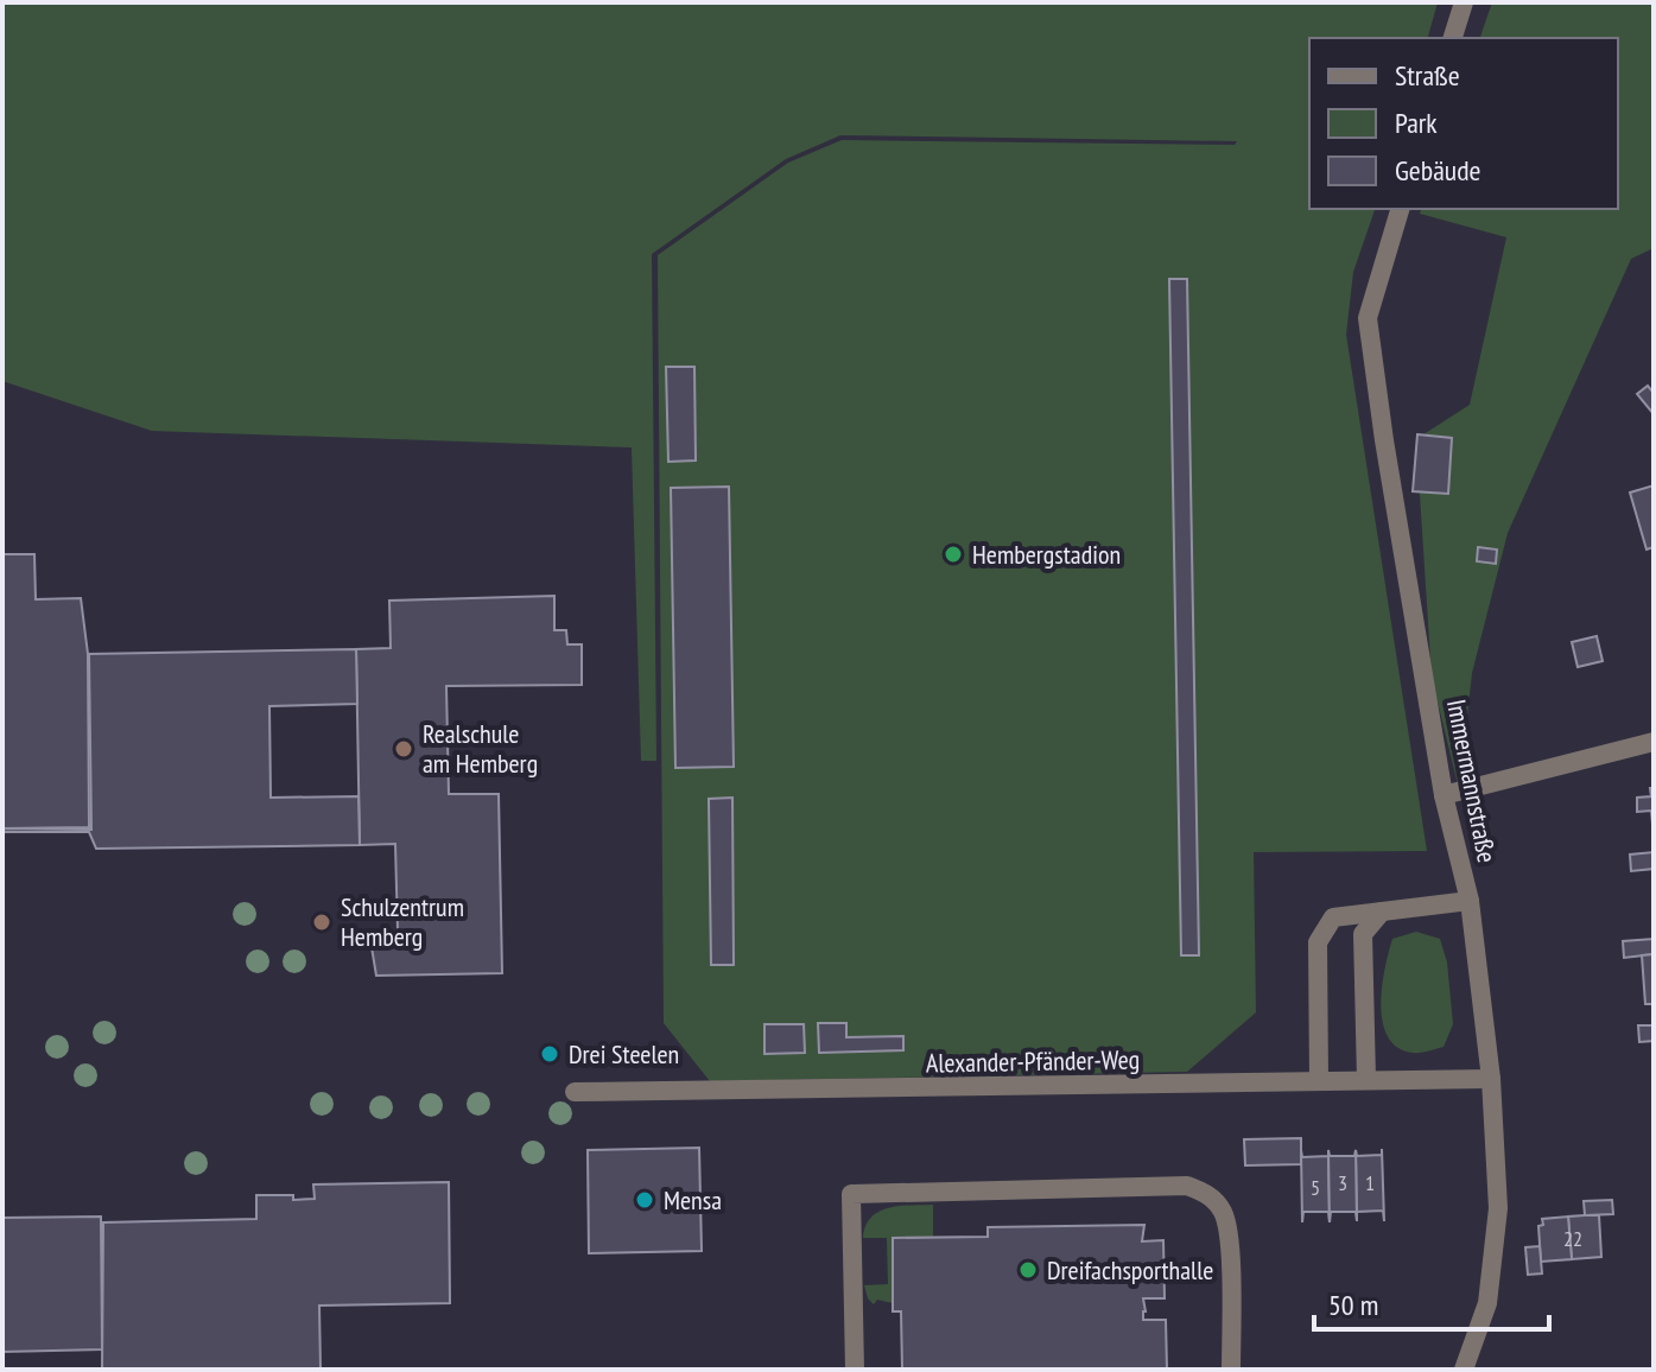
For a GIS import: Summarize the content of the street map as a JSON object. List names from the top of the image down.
{
  "streets": {
    "street": ["Immermannstraße", "Alexander-Pfänder-Weg"]
  },
  "crossings": [
    ["Immermannstraße", "Alexander-Pfänder-Weg"]
  ],
  "places": [
    "Hembergstadion",
    "Realschule am Hemberg",
    "Schulzentrum Hemberg",
    "Drei Steelen",
    "Mensa",
    "Dreifachsporthalle"
  ],
  "house_numbers": [
    "3",
    "1",
    "5",
    "22"
  ],
  "legend": ["Straße", "Park", "Gebäude"],
  "scale_bar": "50 m"
}
